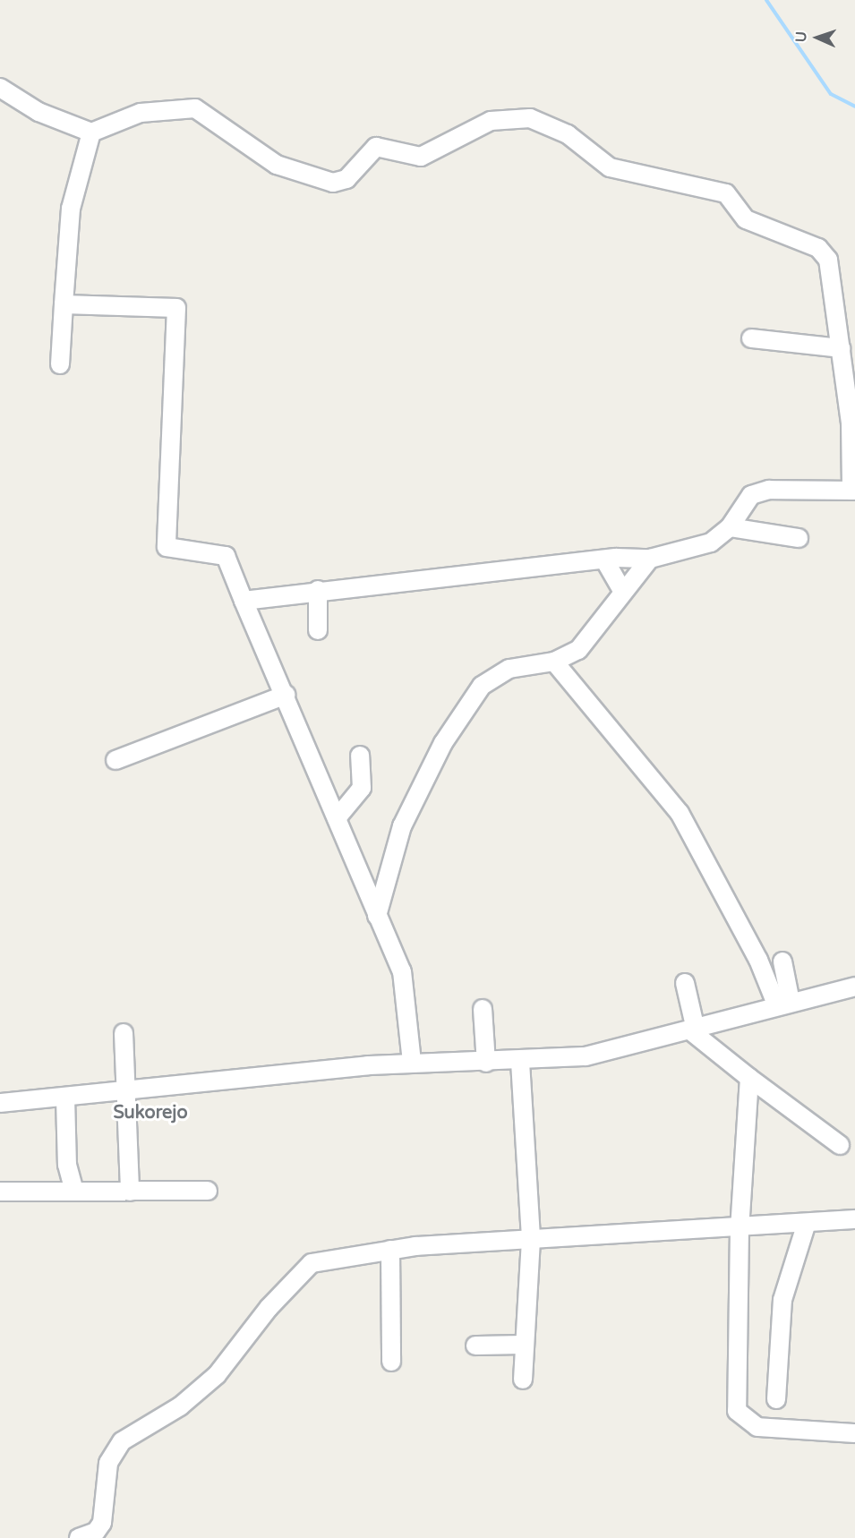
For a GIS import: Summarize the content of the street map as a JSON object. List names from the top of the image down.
{
  "districts": ["Sukorejo"],
  "north": "left"
}
